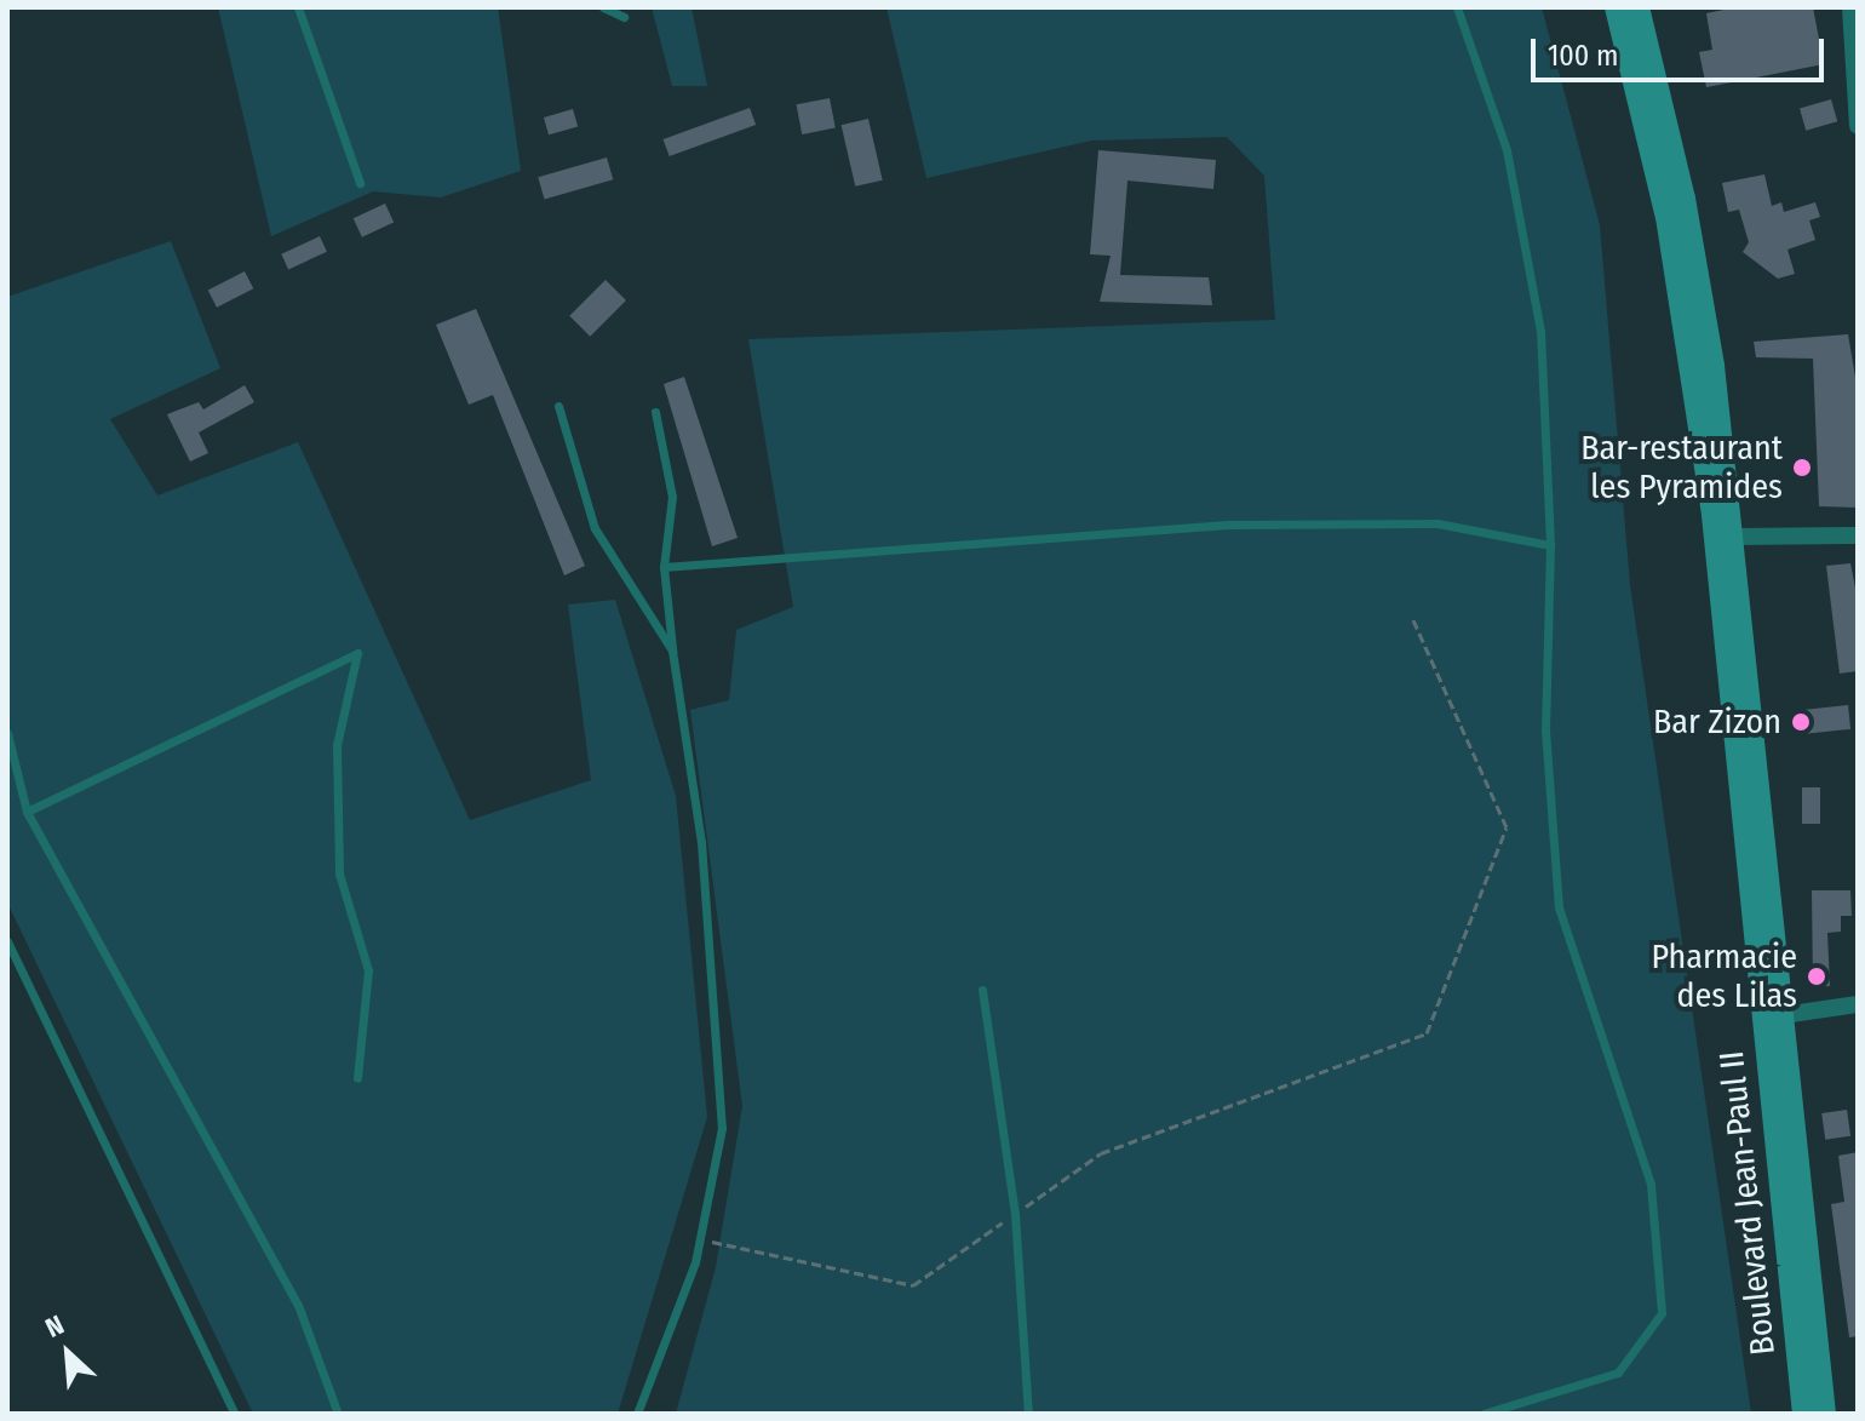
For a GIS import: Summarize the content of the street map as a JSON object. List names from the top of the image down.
{
  "streets": {
    "main road": ["Boulevard Jean-Paul II"]
  },
  "places": ["Bar-restaurant les Pyramides", "Bar Zizon", "Pharmacie des Lilas"],
  "scale_bar": "100 m",
  "north": "top left"
}
